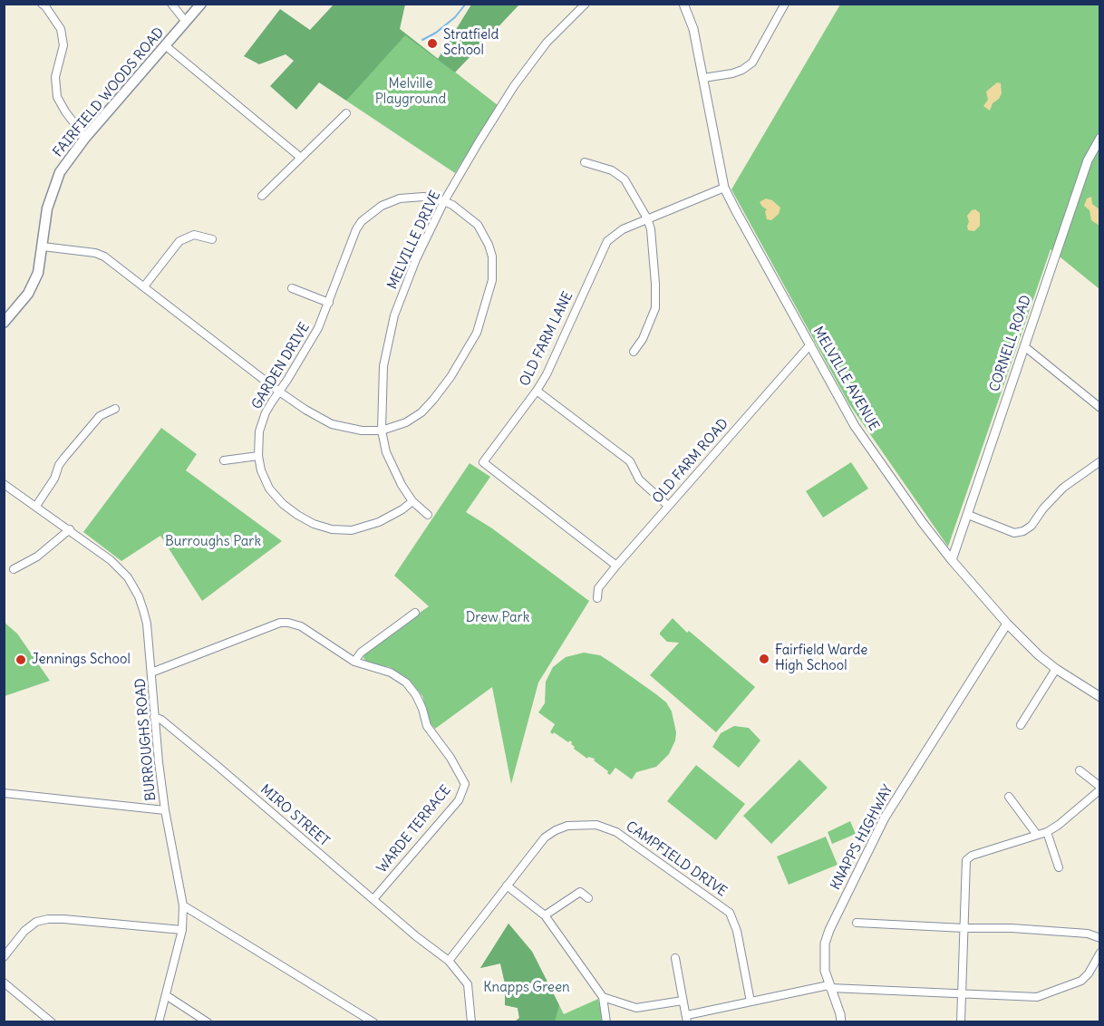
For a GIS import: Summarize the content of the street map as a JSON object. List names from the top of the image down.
{
  "streets": {
    "main road": ["FAIRFIELD WOODS ROAD"],
    "street": [
      "MELVILLE DRIVE",
      "OLD FARM LANE",
      "CORNELL ROAD",
      "GARDEN DRIVE",
      "MELVILLE AVENUE",
      "OLD FARM ROAD",
      "BURROUGHS ROAD",
      "MIRO STREET",
      "WARDE TERRACE",
      "KNAPPS HIGHWAY",
      "CAMPFIELD DRIVE"
    ]
  },
  "crossings": [
    ["MELVILLE DRIVE", "GARDEN DRIVE"],
    ["OLD FARM LANE", "MELVILLE AVENUE"],
    ["OLD FARM LANE", "OLD FARM ROAD"],
    ["CORNELL ROAD", "MELVILLE AVENUE"],
    ["MELVILLE AVENUE", "OLD FARM ROAD"],
    ["MELVILLE AVENUE", "KNAPPS HIGHWAY"],
    ["BURROUGHS ROAD", "MIRO STREET"],
    ["BURROUGHS ROAD", "WARDE TERRACE"],
    ["MIRO STREET", "WARDE TERRACE"],
    ["MIRO STREET", "CAMPFIELD DRIVE"]
  ],
  "parks": [
    "Melville Playground",
    "Burroughs Park",
    "Drew Park",
    "Knapps Green"
  ],
  "places": ["Stratfield School", "Fairfield Warde High School", "Jennings School"]
}
